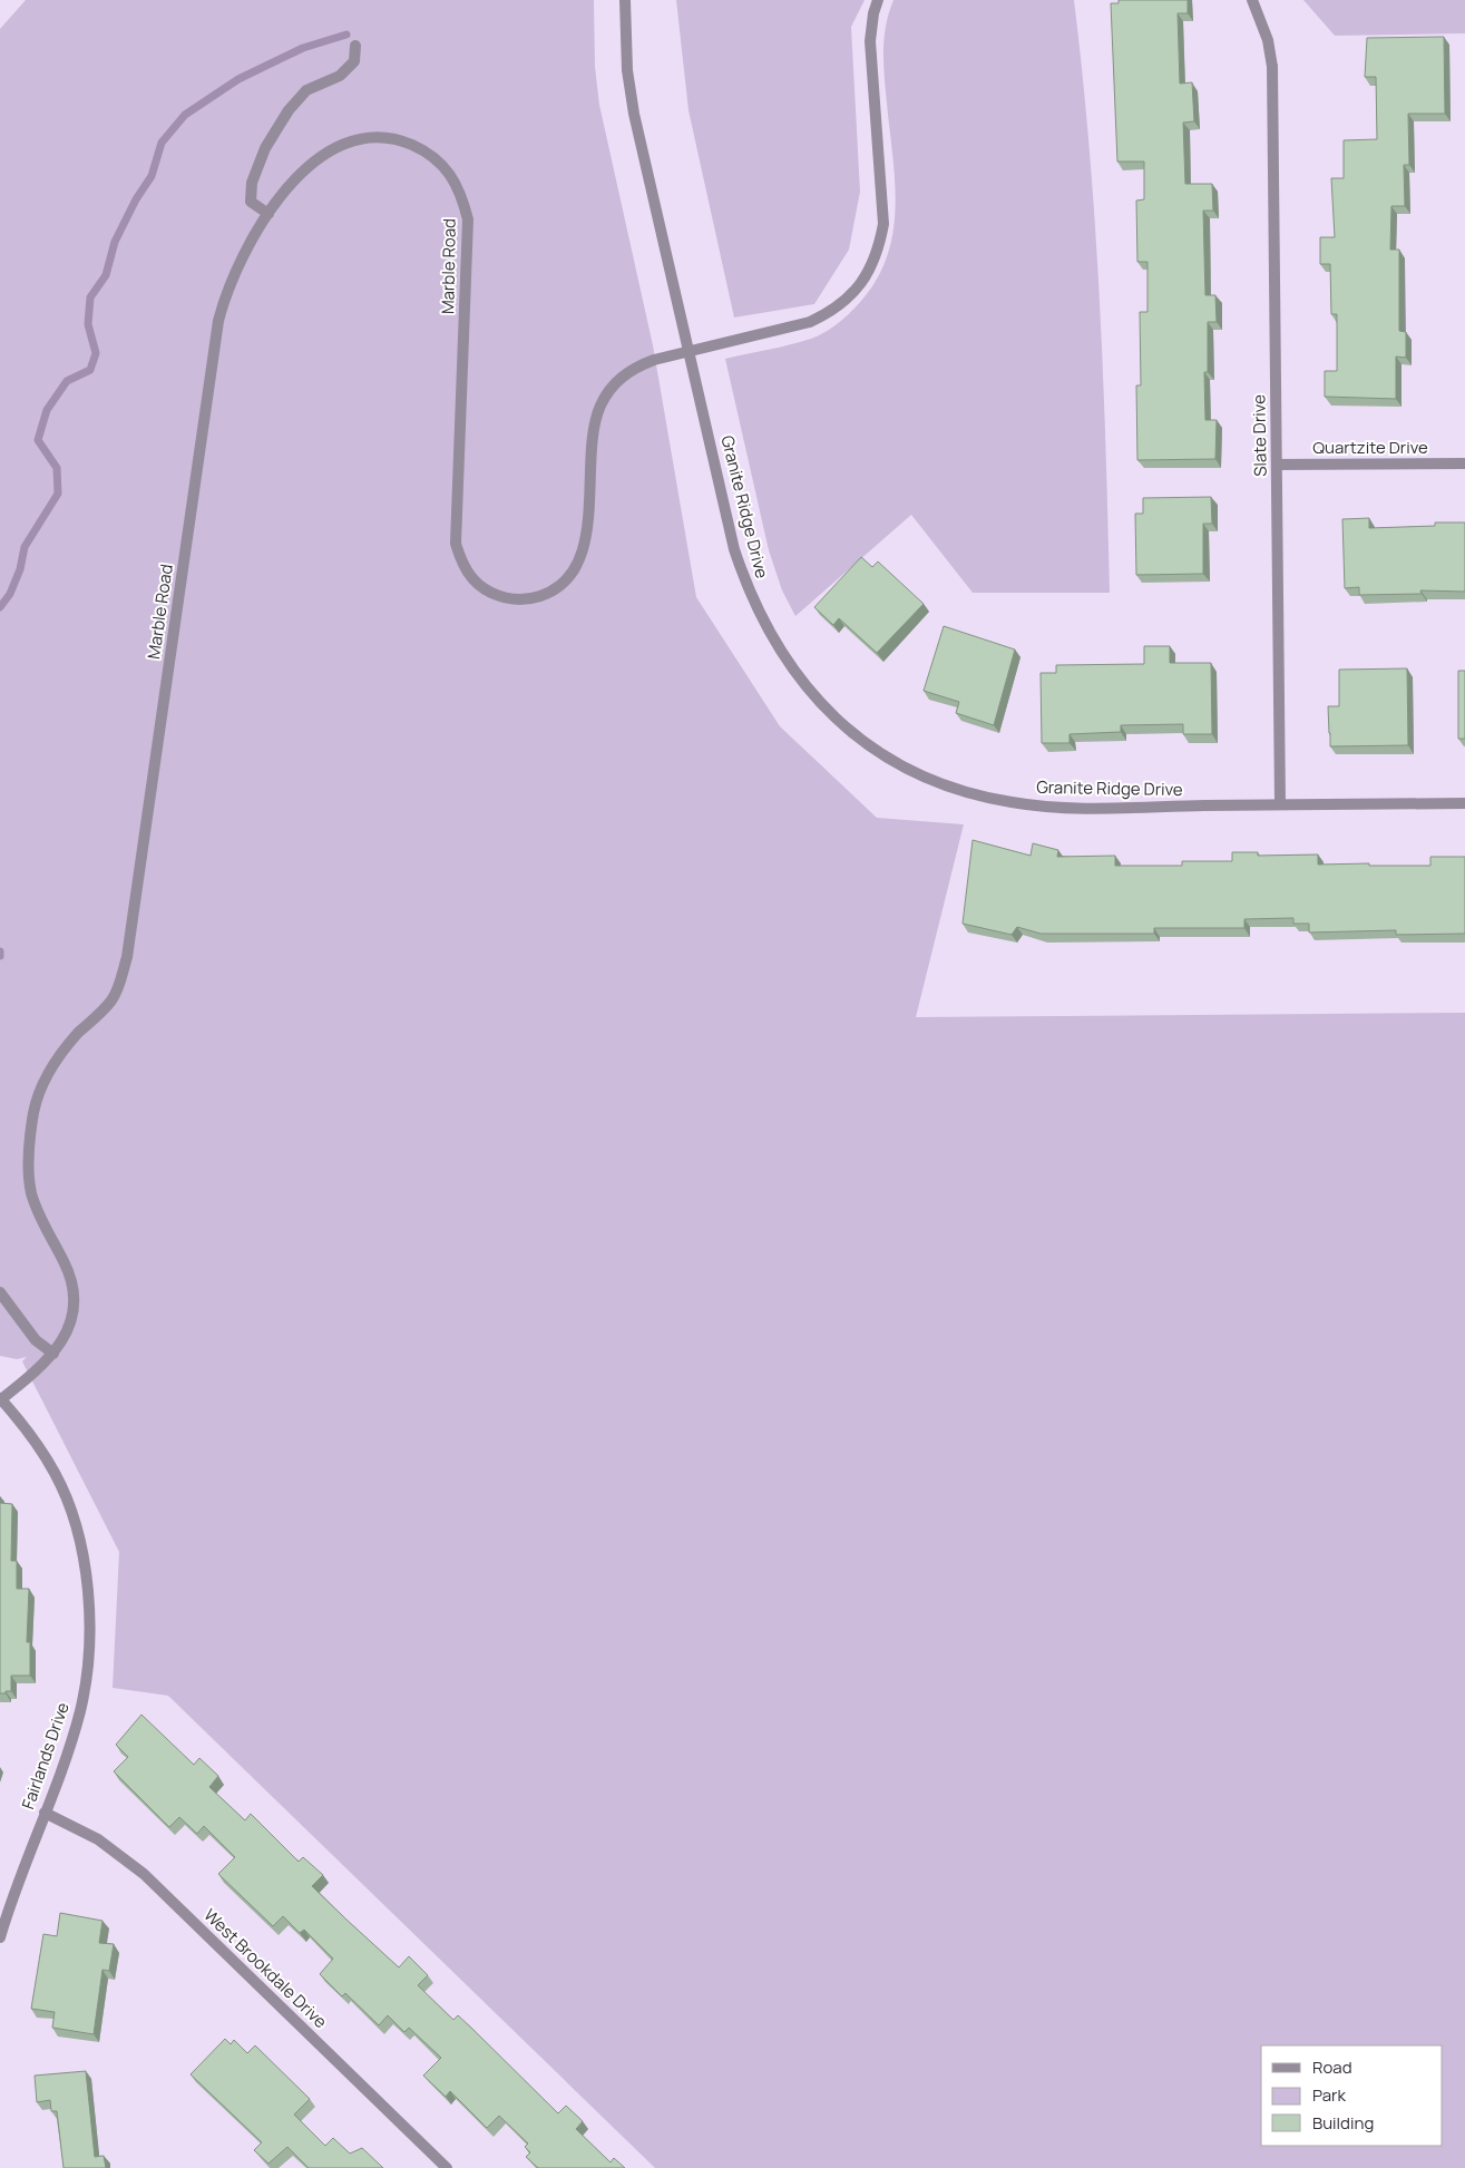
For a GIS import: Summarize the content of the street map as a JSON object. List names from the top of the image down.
{
  "streets": {
    "street": [
      "Marble Road",
      "Slate Drive",
      "Quartzite Drive",
      "Granite Ridge Drive",
      "Fairlands Drive",
      "West Brookdale Drive"
    ]
  },
  "crossings": [
    ["Marble Road", "Granite Ridge Drive"],
    ["Marble Road", "Fairlands Drive"],
    ["Slate Drive", "Quartzite Drive"],
    ["Slate Drive", "Granite Ridge Drive"],
    ["Fairlands Drive", "West Brookdale Drive"]
  ],
  "legend": ["Road", "Park", "Building"]
}
